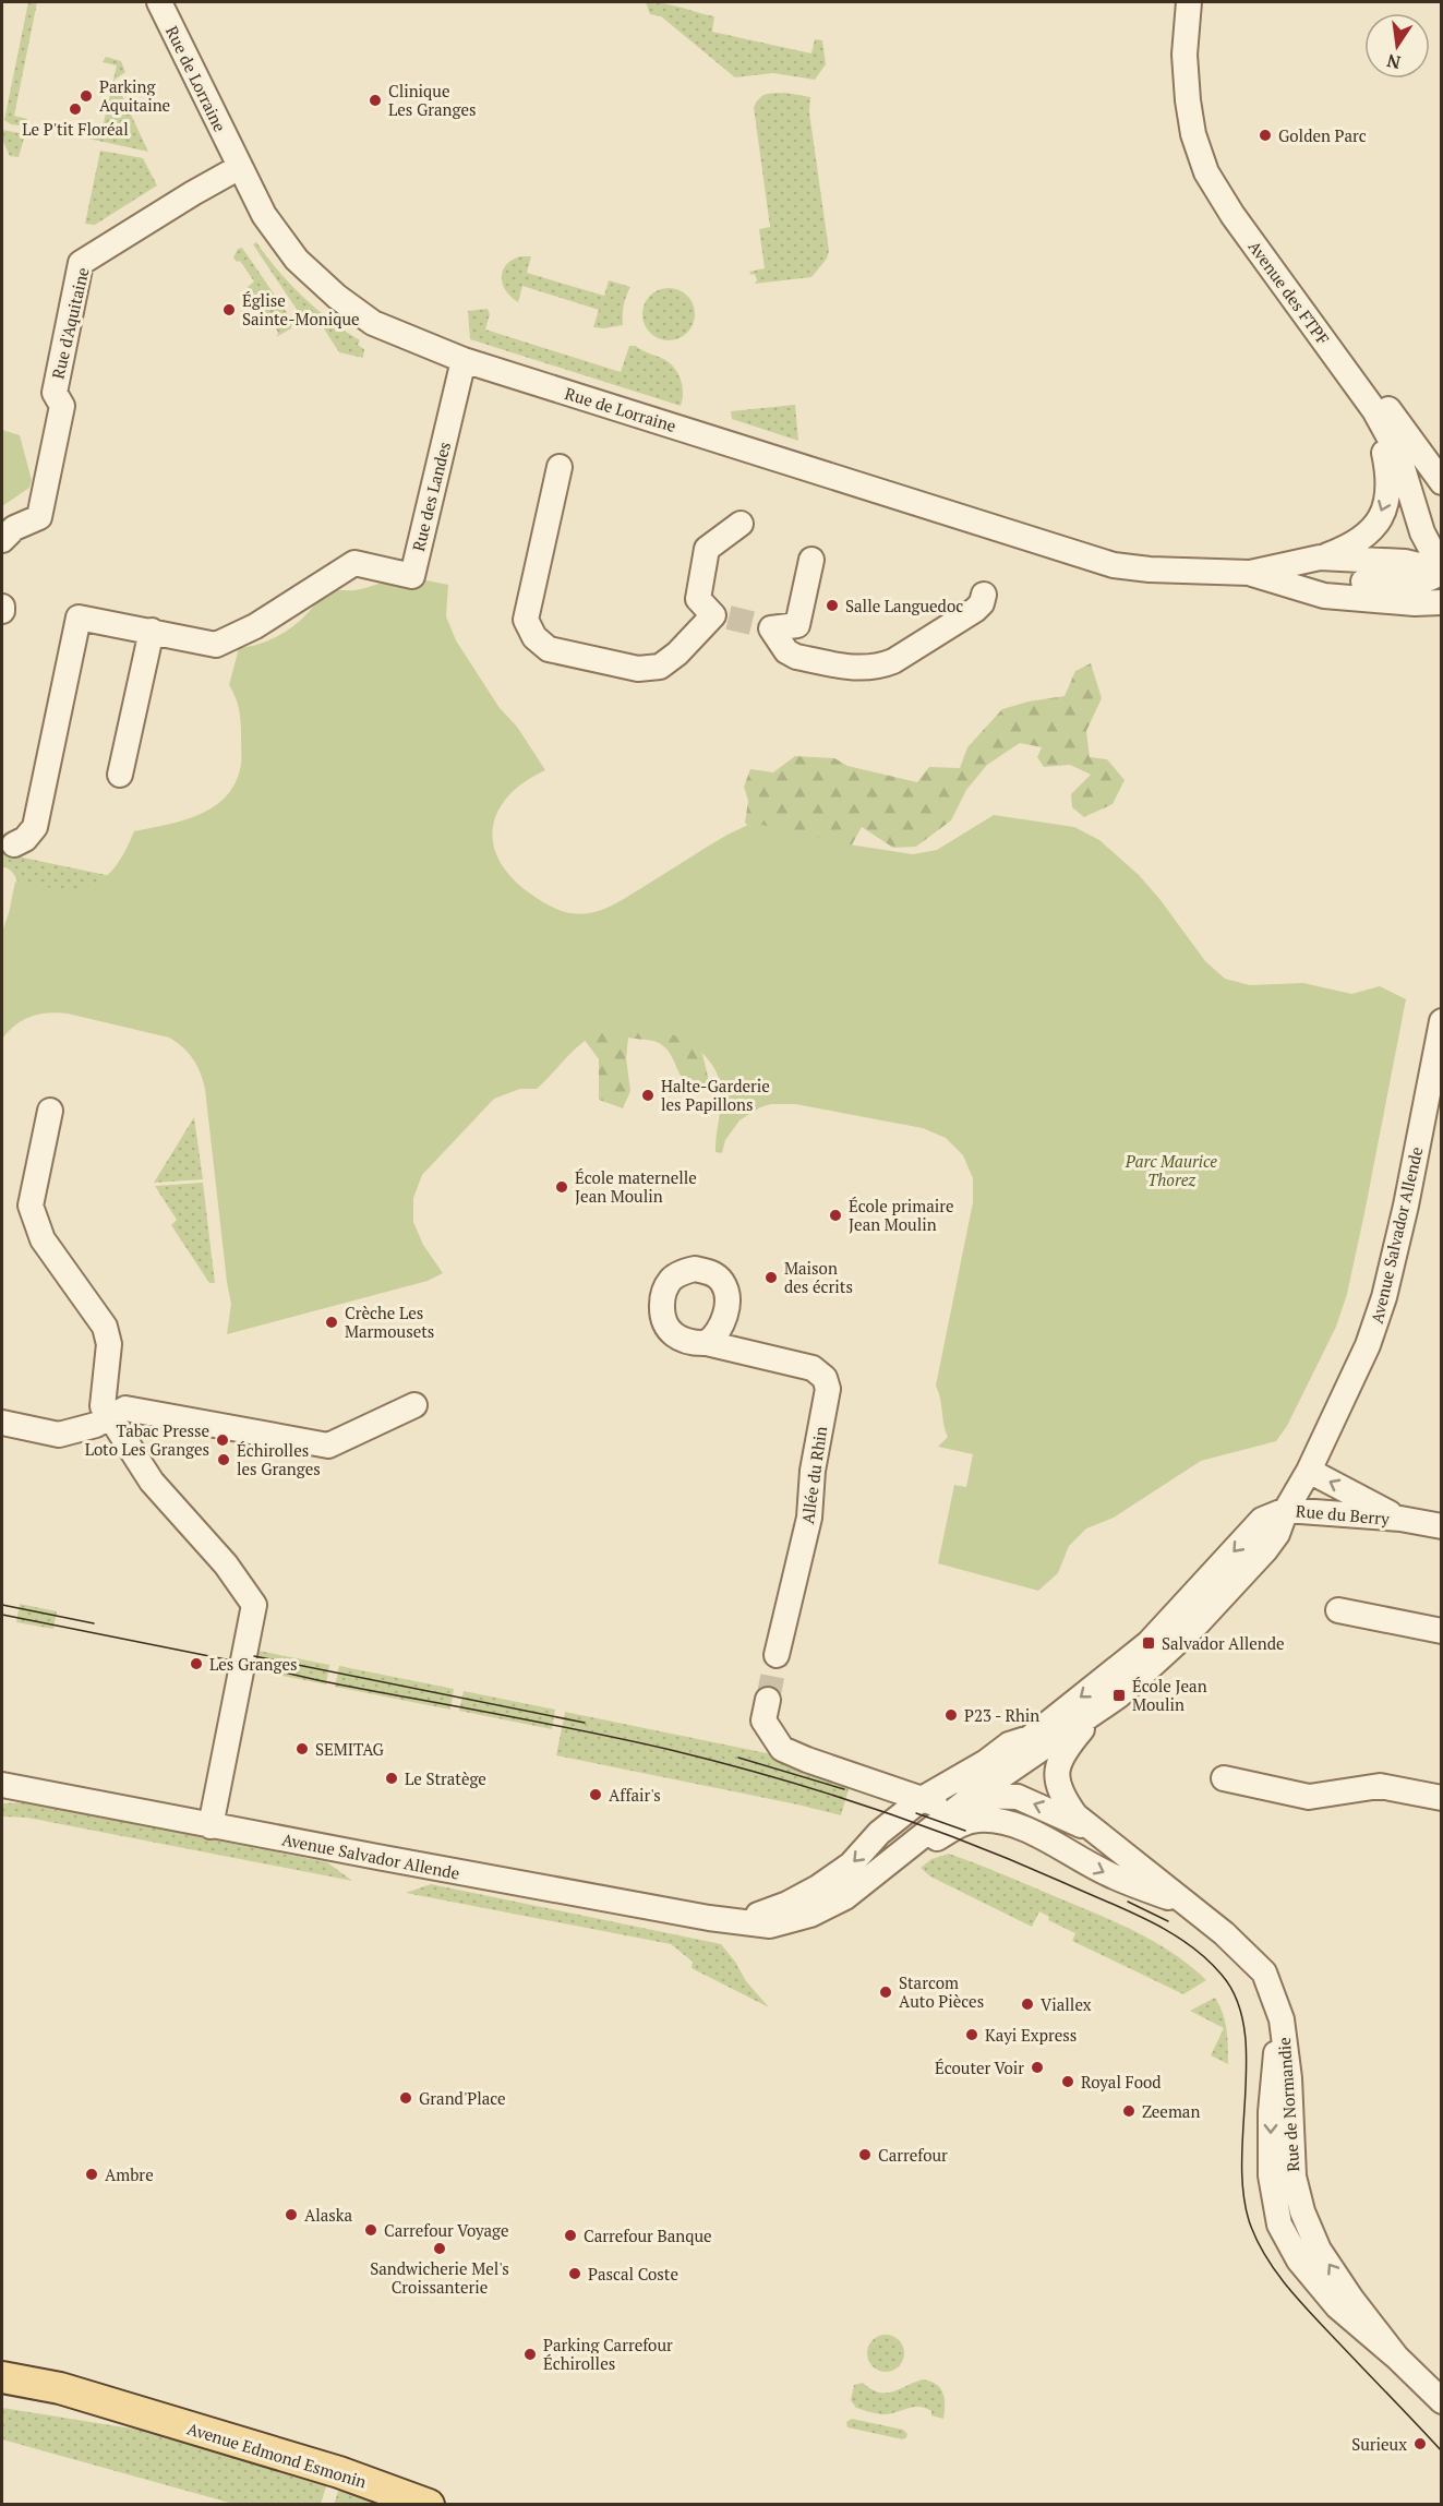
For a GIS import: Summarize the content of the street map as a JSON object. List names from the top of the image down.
{
  "streets": {
    "main road": ["Avenue Edmond Esmonin"],
    "street": [
      "Rue de Lorraine",
      "Avenue des FTPF",
      "Rue d'Aquitaine",
      "Rue des Landes",
      "Avenue Salvador Allende",
      "Allée du Rhin",
      "Rue du Berry",
      "Rue de Normandie"
    ]
  },
  "crossings": [
    ["Rue de Lorraine", "Avenue des FTPF"],
    ["Rue de Lorraine", "Rue d'Aquitaine"],
    ["Rue de Lorraine", "Rue des Landes"],
    ["Avenue Salvador Allende", "Rue du Berry"],
    ["Avenue Salvador Allende", "Rue de Normandie"]
  ],
  "parks": ["Parc Maurice Thorez"],
  "places": {
    "other": [
      "Parking Aquitaine",
      "Clinique Les Granges",
      "Le P'tit Floréal",
      "Golden Parc",
      "Église Sainte-Monique",
      "Salle Languedoc",
      "Halte-Garderie les Papillons",
      "École maternelle Jean Moulin",
      "École primaire Jean Moulin",
      "Maison des écrits",
      "Crèche Les Marmousets",
      "Tabac Presse Loto Les Granges",
      "Échirolles les Granges",
      "Les Granges",
      "P23 - Rhin",
      "SEMITAG",
      "Le Stratège",
      "Affair's",
      "Starcom Auto Pièces",
      "Viallex",
      "Kayi Express",
      "Écouter Voir",
      "Royal Food",
      "Grand'Place",
      "Zeeman",
      "Carrefour",
      "Ambre",
      "Alaska",
      "Carrefour Voyage",
      "Carrefour Banque",
      "Sandwicherie Mel's Croissanterie",
      "Pascal Coste",
      "Parking Carrefour Échirolles",
      "Surieux"
    ],
    "transit": ["Salvador Allende", "École Jean Moulin"]
  },
  "north": "bottom"
}
